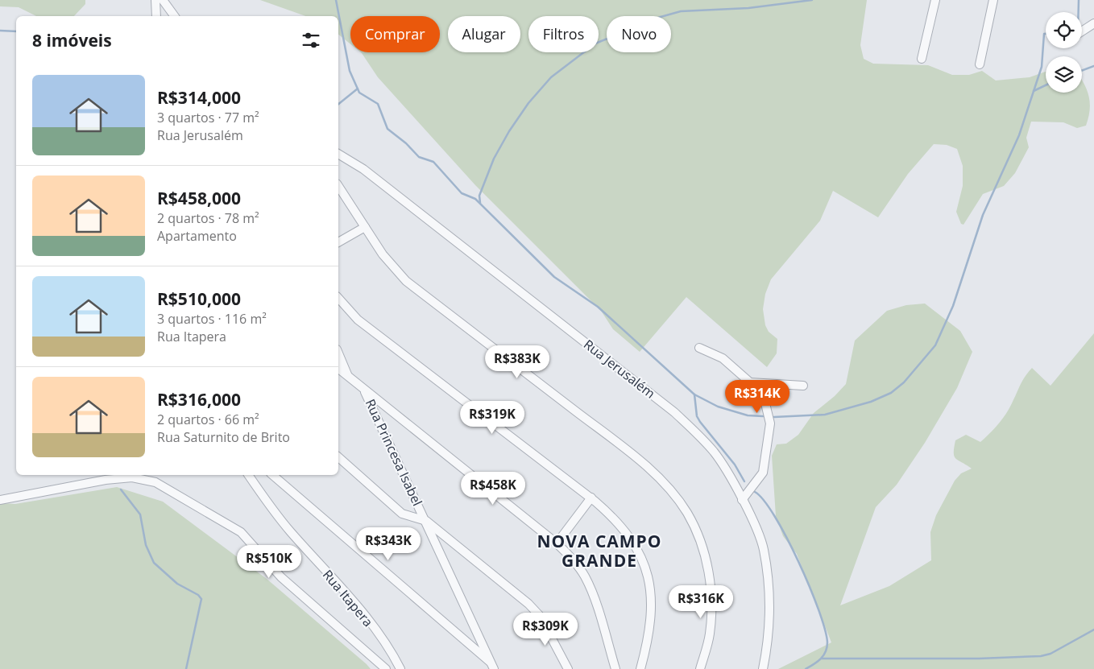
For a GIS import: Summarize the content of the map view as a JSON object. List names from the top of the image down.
{
  "streets": {
    "street": ["Rua Jerusalém", "Rua Princesa Isabel", "Rua Itapera"]
  },
  "districts": ["NOVA CAMPO GRANDE"],
  "page": {
    "chip": [
      "Comprar",
      "Alugar",
      "Filtros",
      "Novo"
    ],
    "heading": "8 imóveis",
    "list": [
      {
        "name": "R$314,000",
        "note": "3 quartos · 77 m² · Rua Jerusalém"
      },
      {
        "name": "R$458,000",
        "note": "2 quartos · 78 m² · Apartamento"
      },
      {
        "name": "R$510,000",
        "note": "3 quartos · 116 m² · Rua Itapera"
      },
      {
        "name": "R$316,000",
        "note": "2 quartos · 66 m² · Rua Saturnito de Brito"
      }
    ],
    "price": [
      "R$383K",
      "R$314K",
      "R$319K",
      "R$458K",
      "R$343K",
      "R$510K",
      "R$316K",
      "R$309K"
    ]
  }
}
